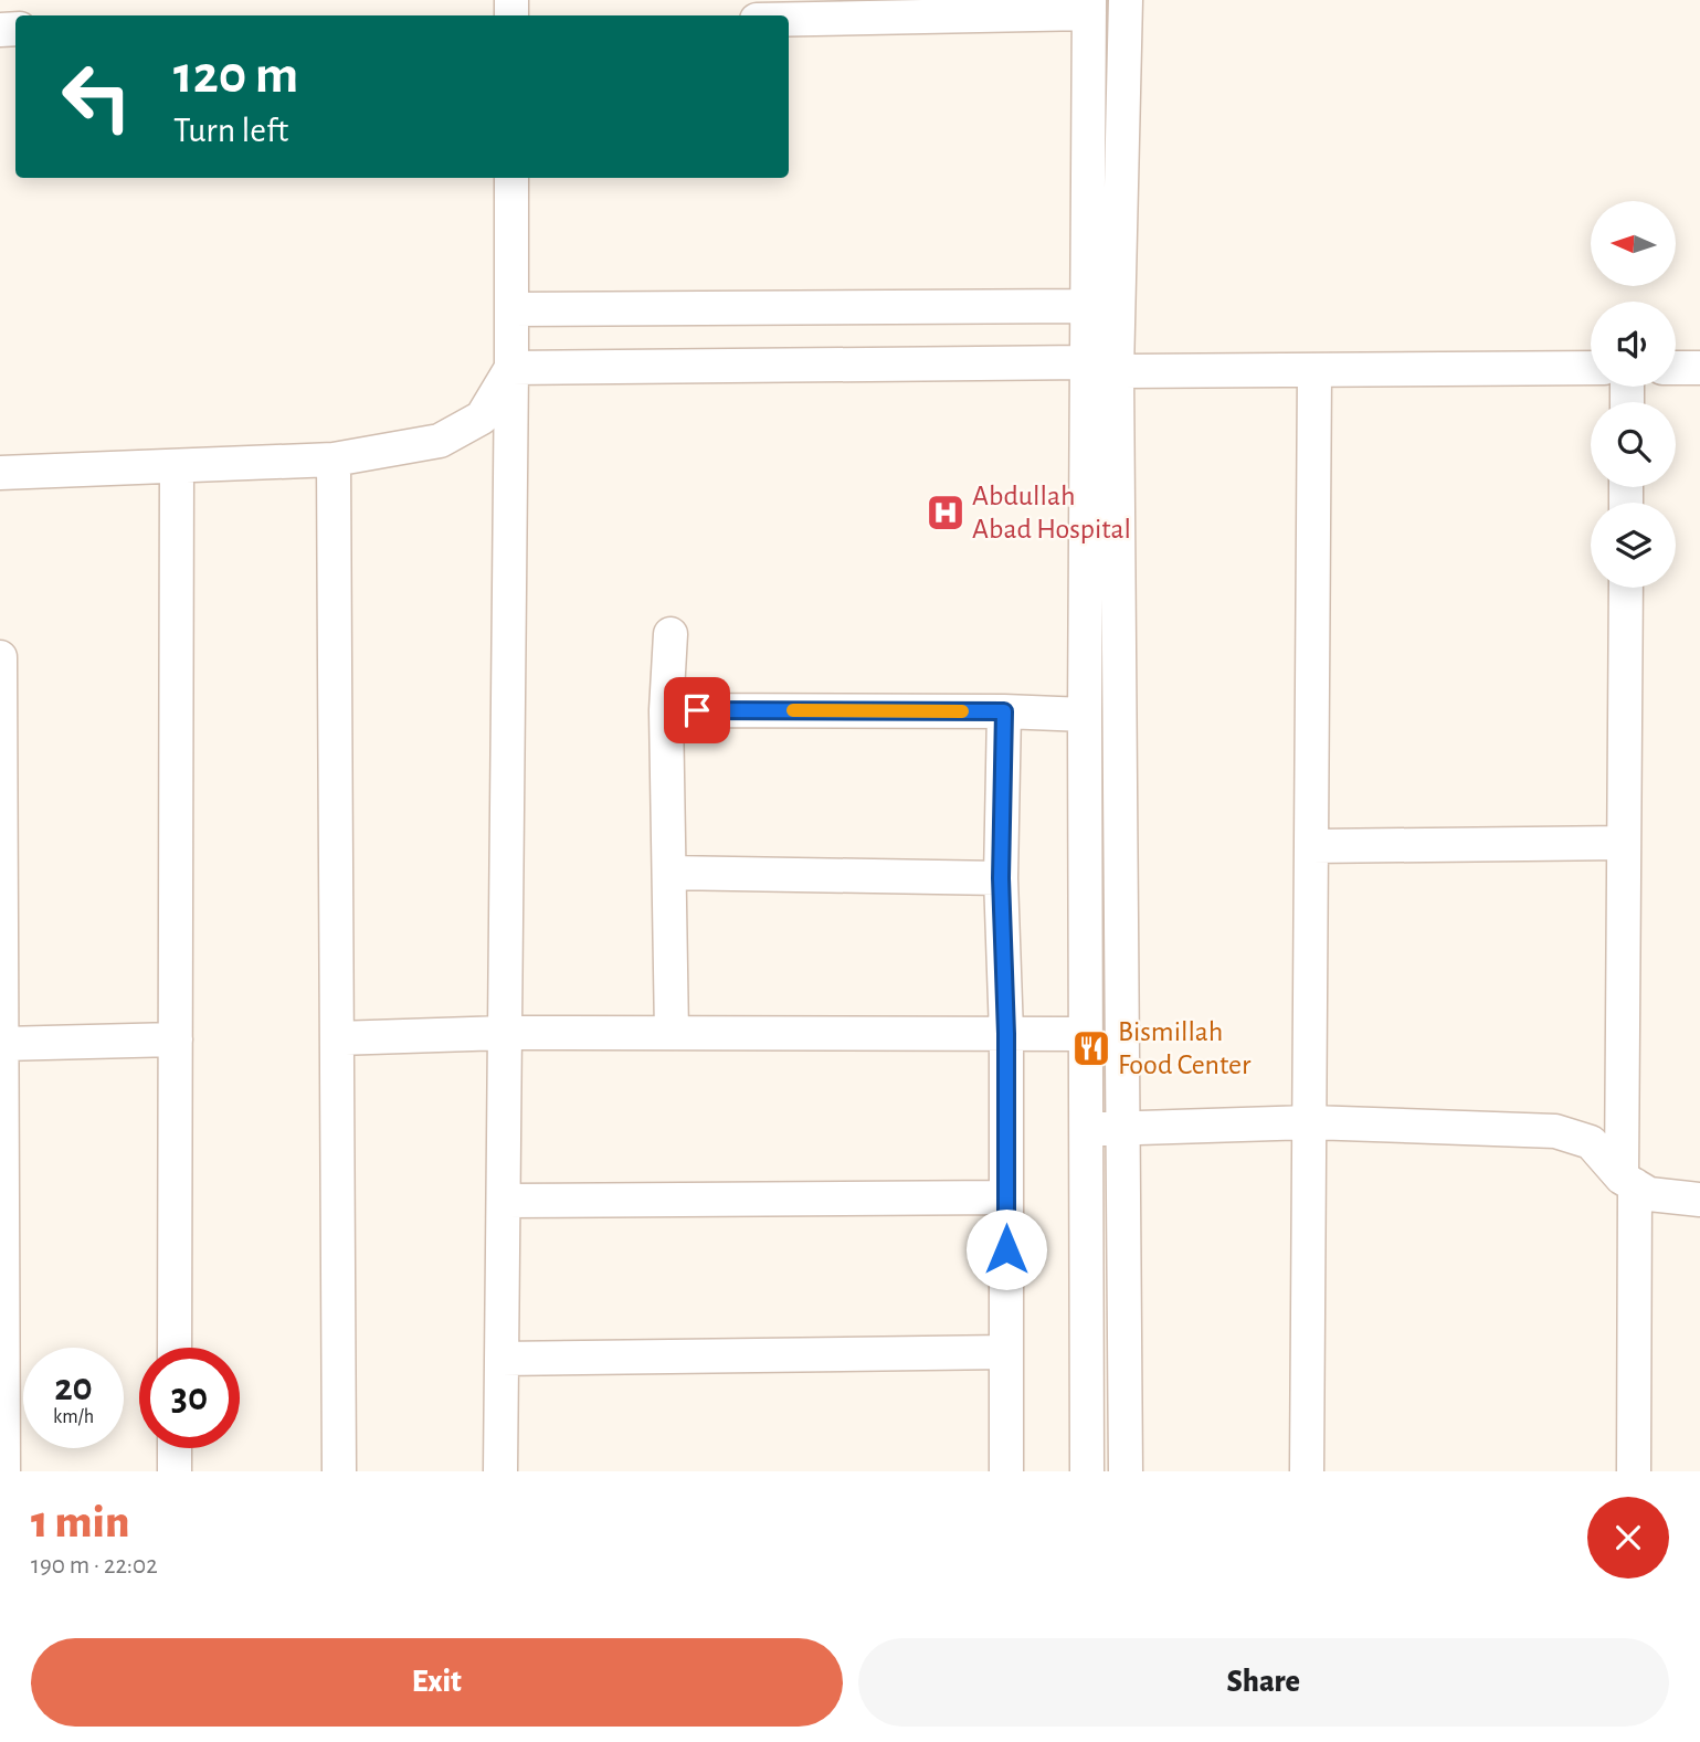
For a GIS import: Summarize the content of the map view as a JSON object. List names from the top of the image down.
{
  "places": {
    "hospital": ["Abdullah Abad Hospital"],
    "restaurant": ["Bismillah Food Center"]
  },
  "north": "left",
  "page": {
    "turn": ["120 m", "Turn left"],
    "speed": "20 km/h",
    "limit": "30",
    "heading": ["1 min", "190 m · 22:02"],
    "buttons": ["Exit", "Share"]
  }
}
